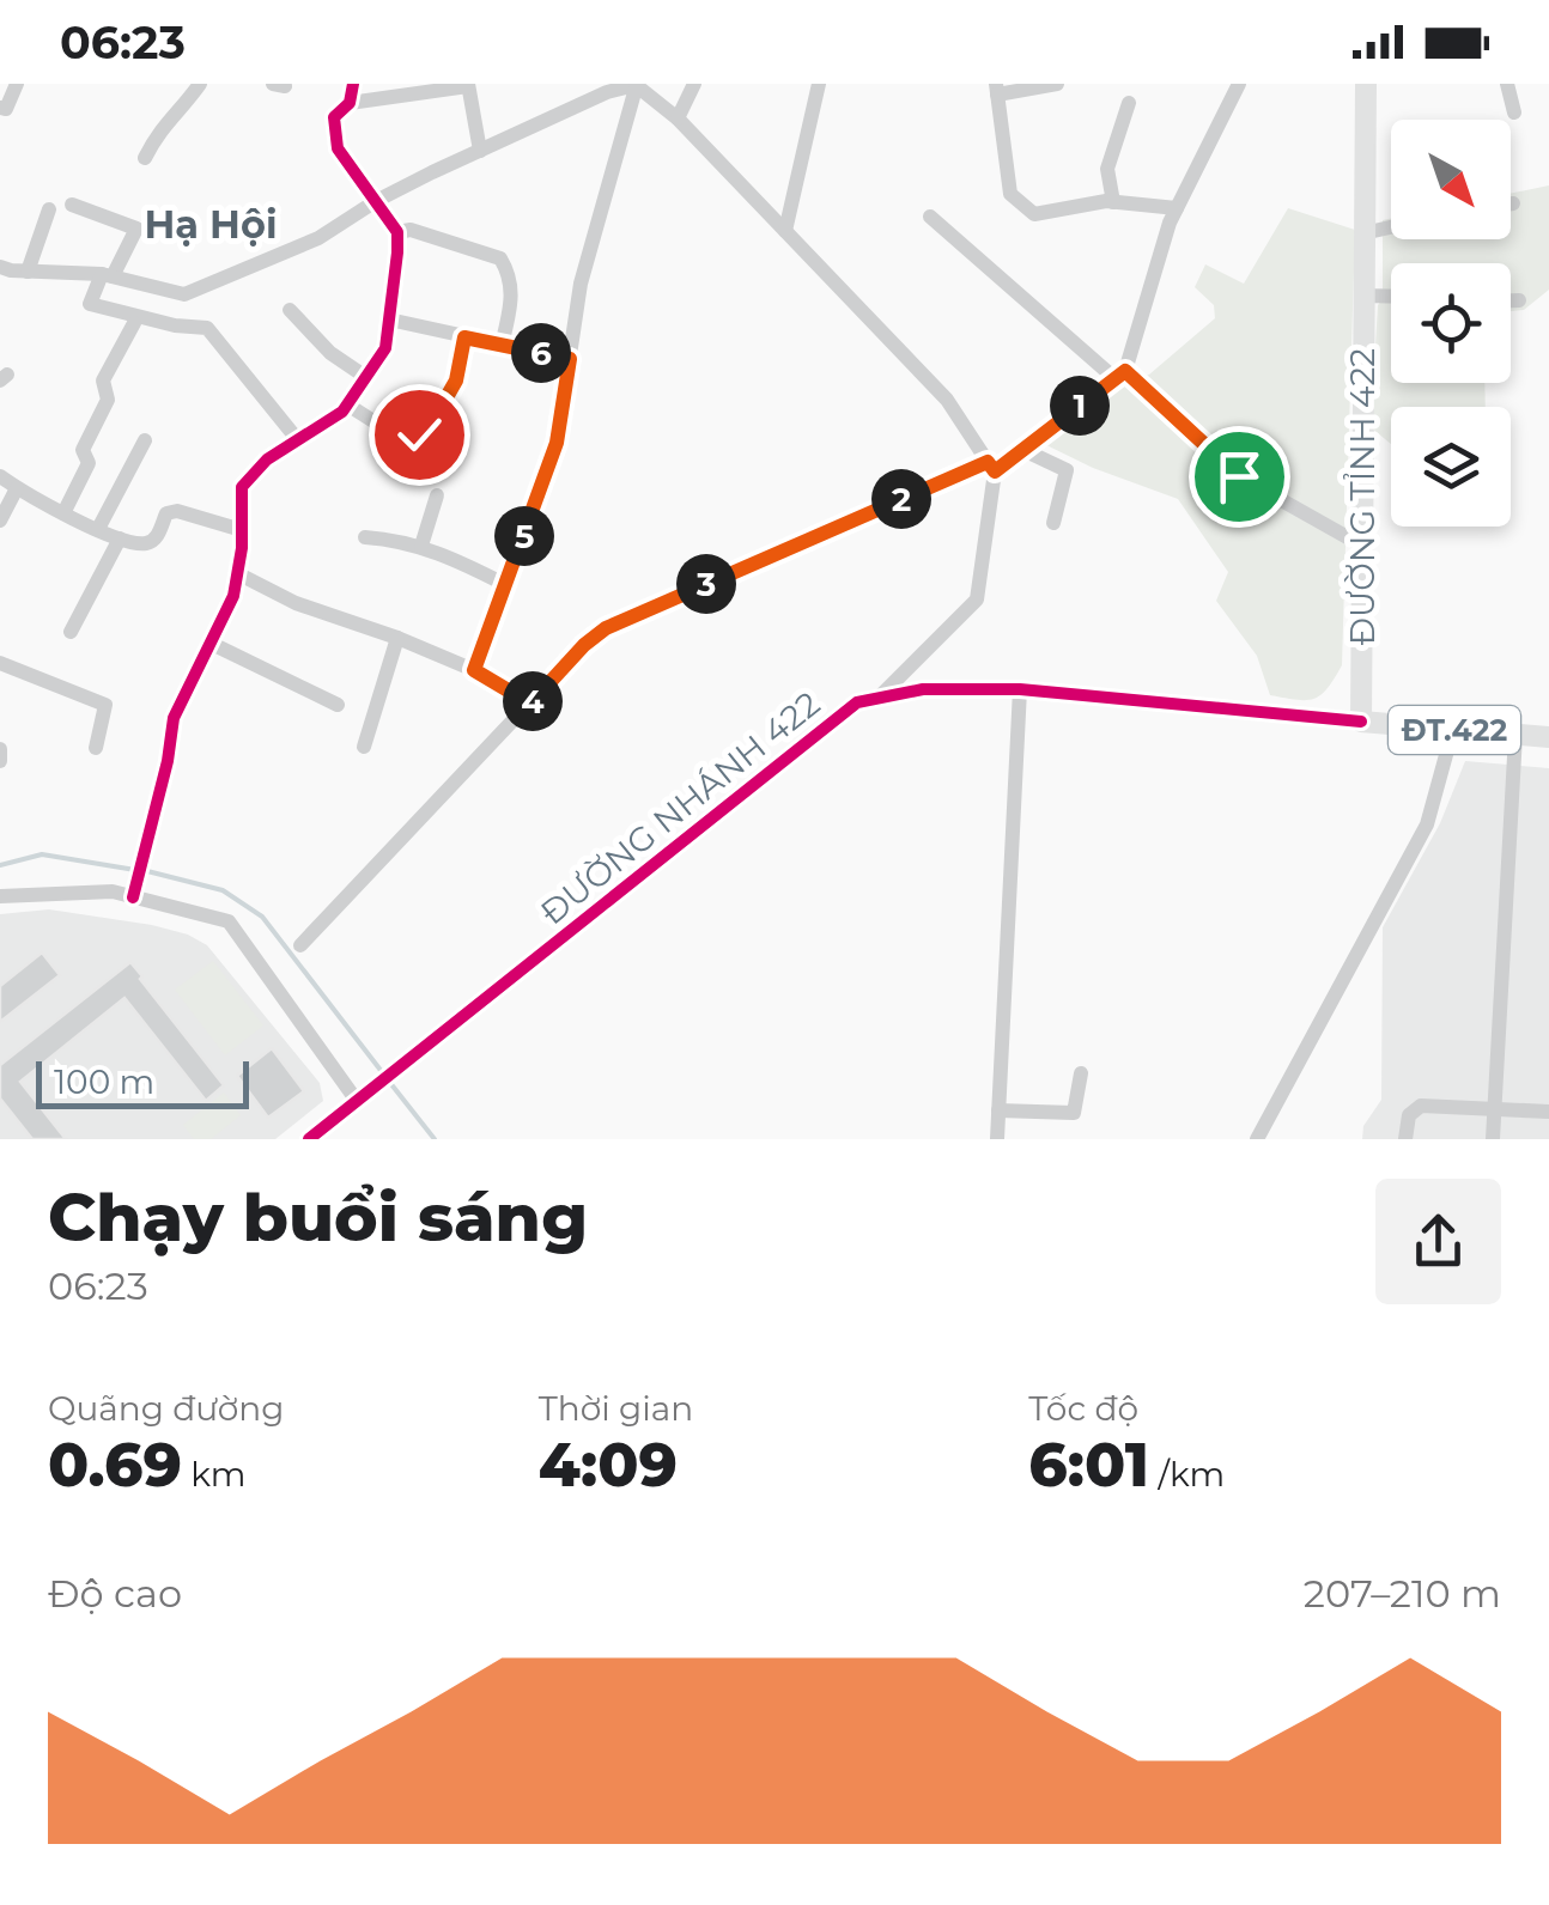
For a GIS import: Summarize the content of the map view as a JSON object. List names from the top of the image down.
{
  "streets": {
    "main road": ["ĐƯỜNG TỈNH 422", "ĐT.422"],
    "street": ["ĐƯỜNG NHÁNH 422"]
  },
  "crossings": [
    ["ĐƯỜNG TỈNH 422", "ĐT.422"],
    ["ĐƯỜNG TỈNH 422", "ĐƯỜNG NHÁNH 422"],
    ["ĐT.422", "ĐƯỜNG NHÁNH 422"]
  ],
  "districts": ["Hạ Hội"],
  "scale_bar": "100 m",
  "north": "bottom right",
  "page": {
    "status": "06:23",
    "pins": [
      "6",
      "1",
      "2",
      "5",
      "3",
      "4"
    ],
    "scale": "100 m",
    "heading": ["Chạy buổi sáng", "06:23"],
    "stats": [
      ["Quãng đường", "0.69 km"],
      ["Thời gian", "4:09"],
      ["Tốc độ", "6:01 /km"]
    ],
    "chart": ["Độ cao", "207–210 m"]
  }
}
